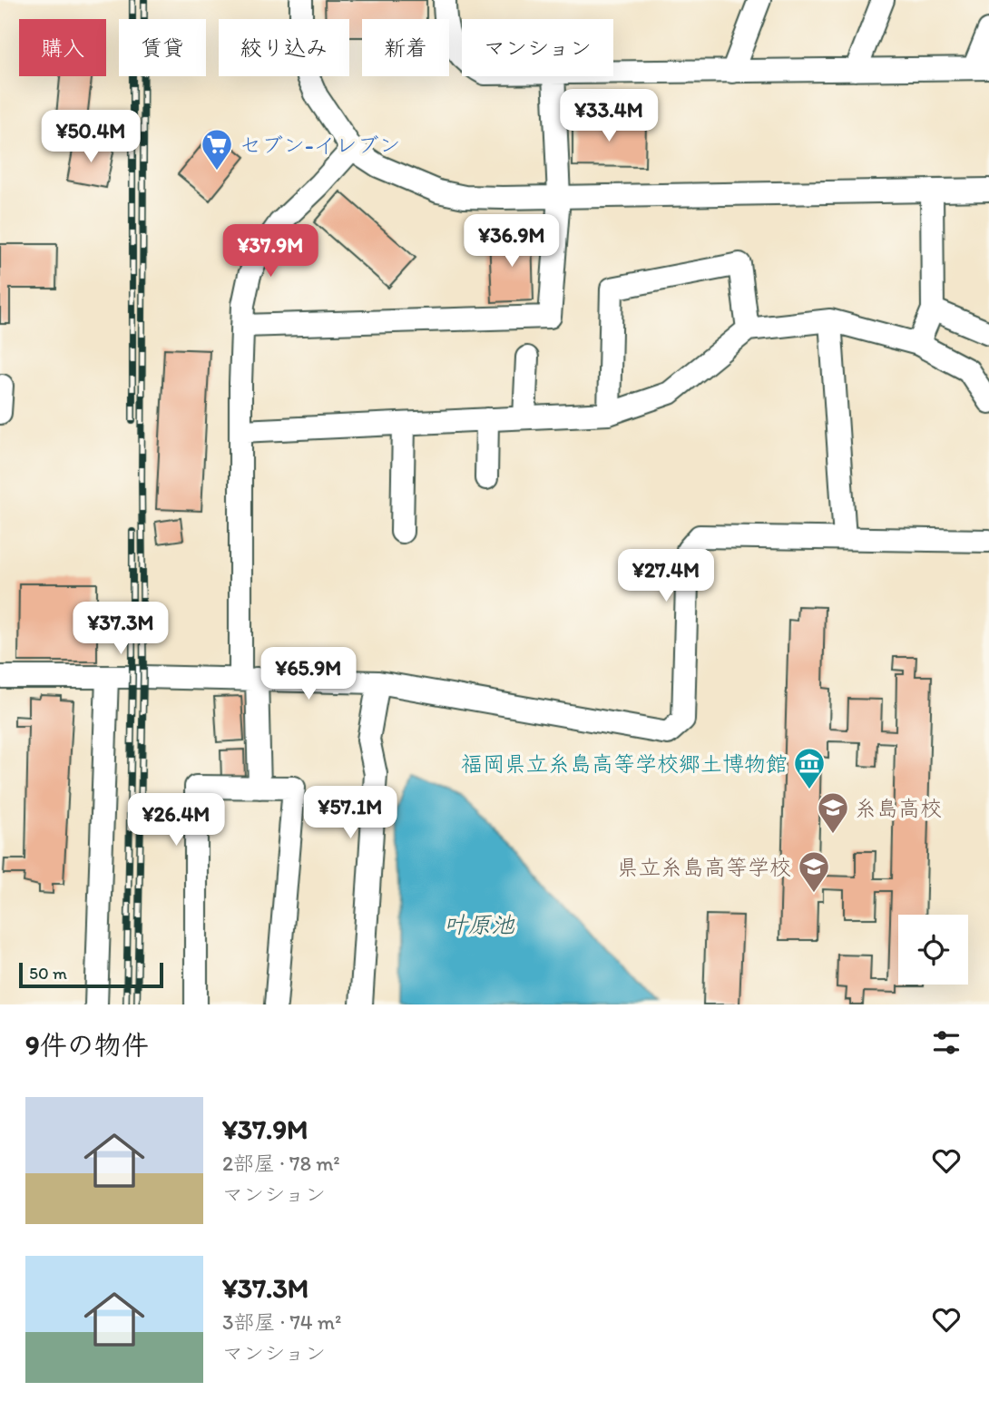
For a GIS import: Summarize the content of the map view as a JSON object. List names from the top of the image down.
{
  "water": ["叶原池"],
  "places": {
    "supermarket": ["セブン-イレブン"],
    "museum": ["福岡県立糸島高等学校郷土博物館"],
    "school or university": ["糸島高校", "県立糸島高等学校"]
  },
  "scale_bar": "50 m",
  "page": {
    "chip": [
      "購入",
      "賃貸",
      "絞り込み",
      "新着",
      "マンション"
    ],
    "price": [
      "¥33.4M",
      "¥50.4M",
      "¥36.9M",
      "¥37.9M",
      "¥27.4M",
      "¥37.3M",
      "¥65.9M",
      "¥57.1M",
      "¥26.4M"
    ],
    "scale": "50 m",
    "heading": "9件の物件",
    "list": [
      {
        "name": "¥37.9M",
        "note": "2部屋 · 78 m² · マンション"
      },
      {
        "name": "¥37.3M",
        "note": "3部屋 · 74 m² · マンション"
      }
    ]
  }
}
